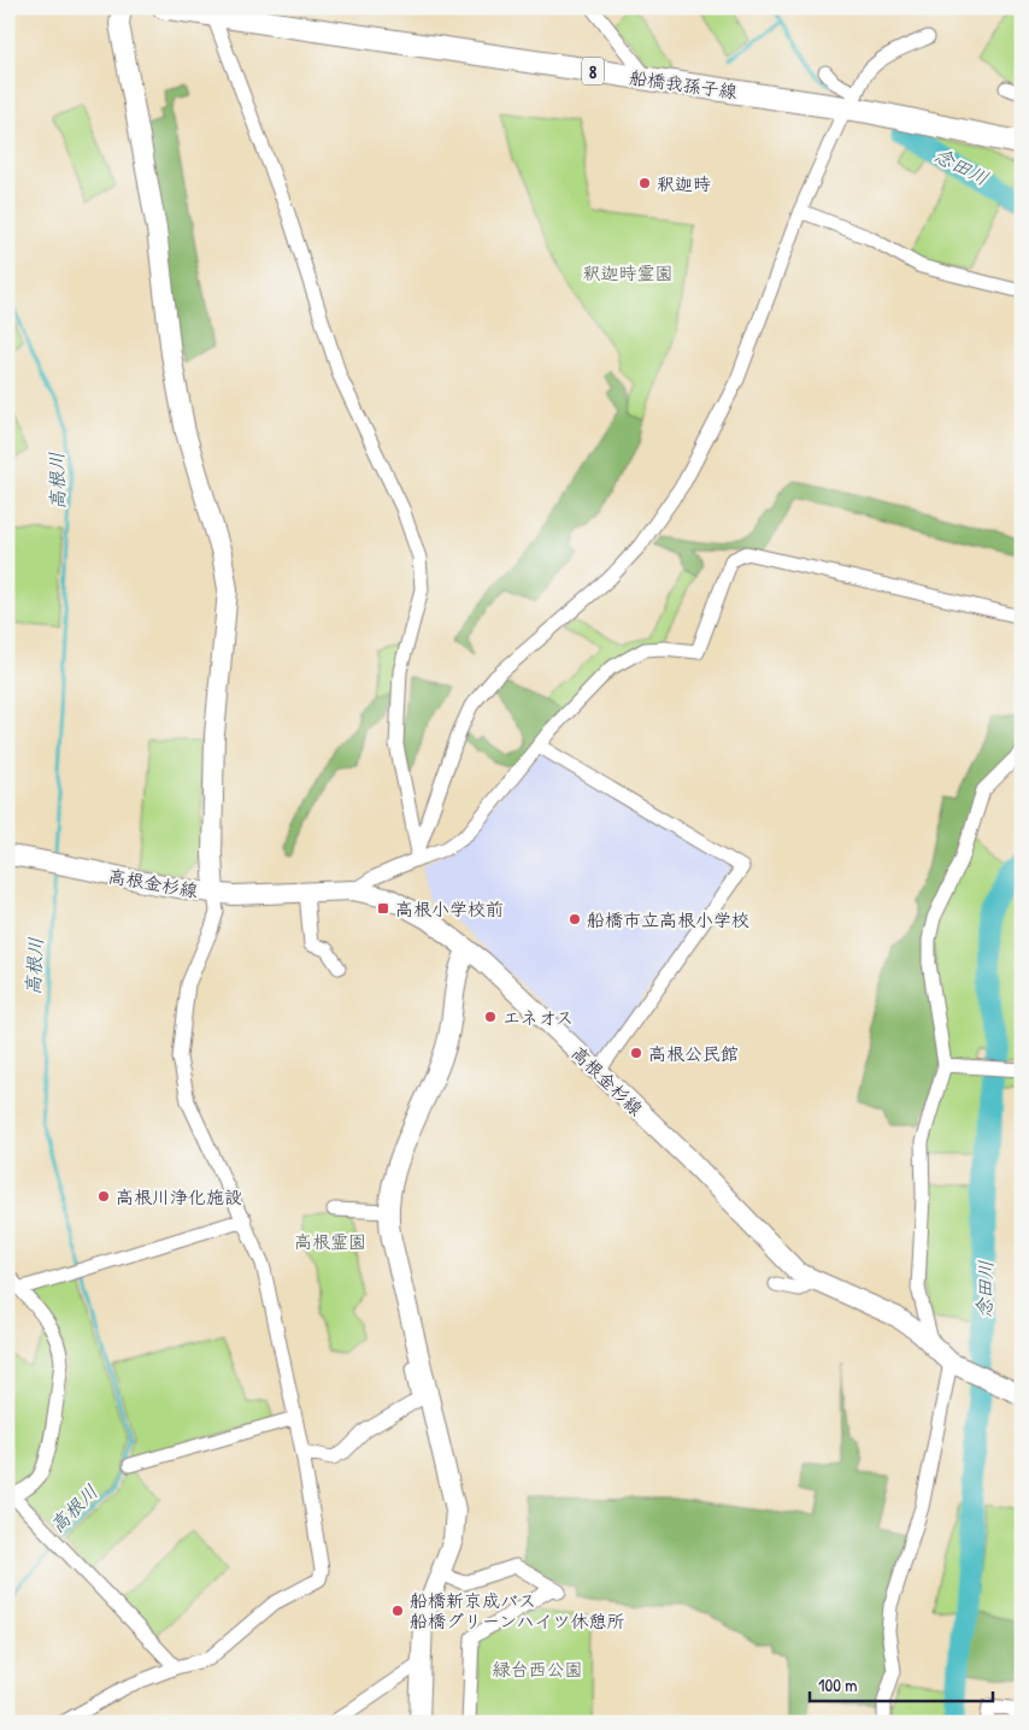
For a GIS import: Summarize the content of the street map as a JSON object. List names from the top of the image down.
{
  "streets": {
    "main road": ["8", "船橋我孫子線"],
    "street": ["高根金杉線"]
  },
  "water": ["念田川", "高根川"],
  "parks": ["釈迦時霊園", "高根霊園", "緑台西公園"],
  "places": {
    "other": [
      "釈迦時",
      "船橋市立高根小学校",
      "エネオス",
      "高根公民館",
      "高根川浄化施設",
      "船橋新京成バス 船橋グリーンハイツ休憩所"
    ],
    "transit": ["高根小学校前"]
  },
  "scale_bar": "100 m"
}
